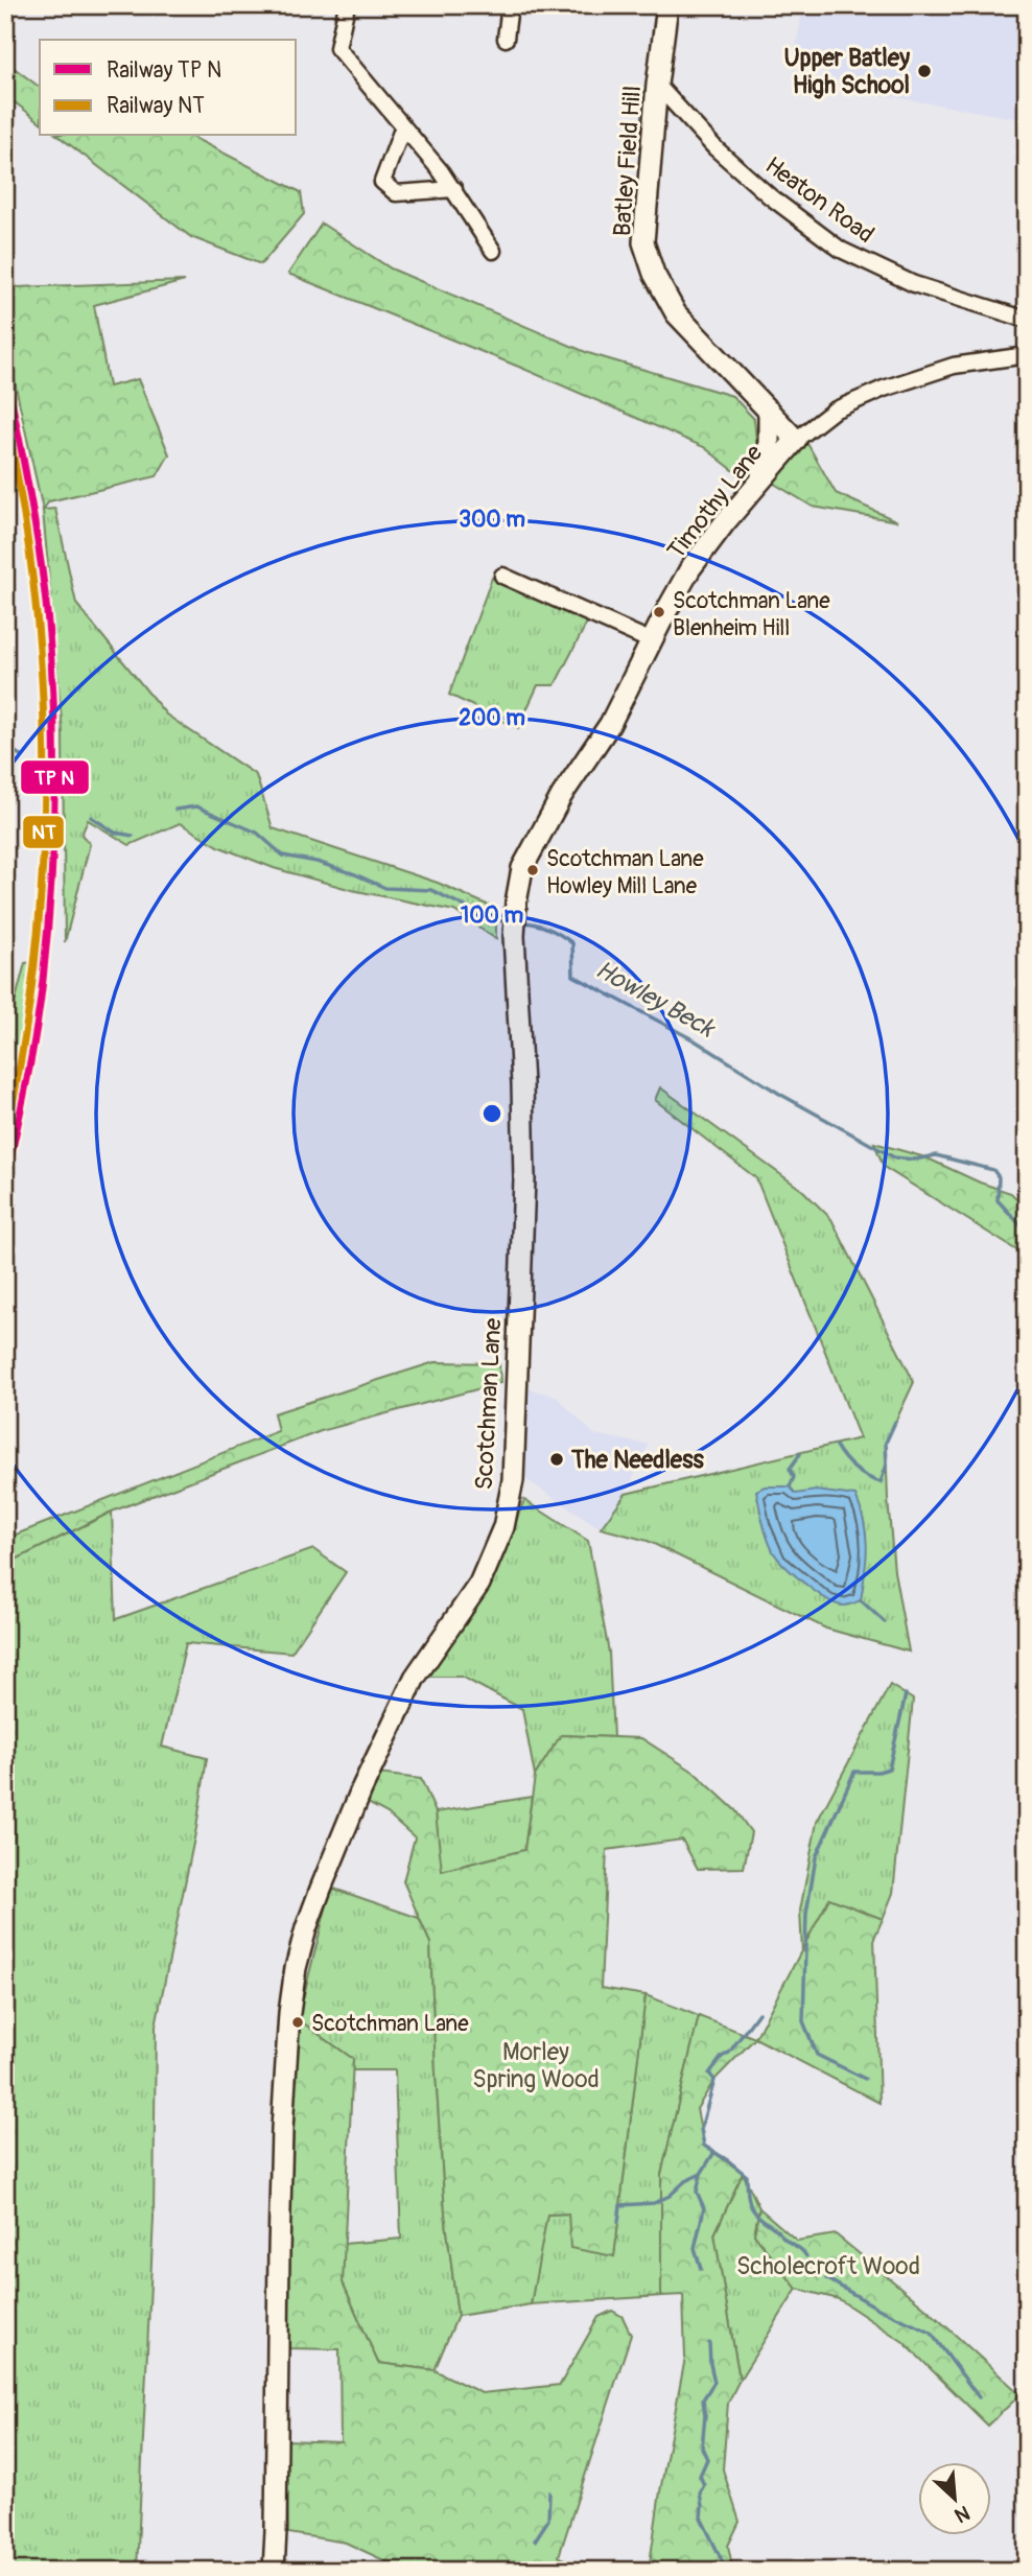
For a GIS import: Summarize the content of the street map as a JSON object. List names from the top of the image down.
{
  "streets": {
    "main road": ["Batley Field Hill", "Timothy Lane", "Scotchman Lane"],
    "street": ["Heaton Road"]
  },
  "crossings": [
    ["Batley Field Hill", "Heaton Road"],
    ["Batley Field Hill", "Timothy Lane"],
    ["Timothy Lane", "Scotchman Lane"]
  ],
  "water": ["Howley Beck"],
  "parks": ["Morley Spring Wood", "Scholecroft Wood"],
  "places": [
    "Upper Batley High School",
    "Scotchman Lane Blenheim Hill",
    "Scotchman Lane Howley Mill Lane",
    "The Needless",
    "Scotchman Lane"
  ],
  "lines": ["rail line NT"],
  "legend": ["Railway TP N", "Railway NT"],
  "north": "bottom right",
  "rings": ["300 m", "200 m", "100 m"]
}
